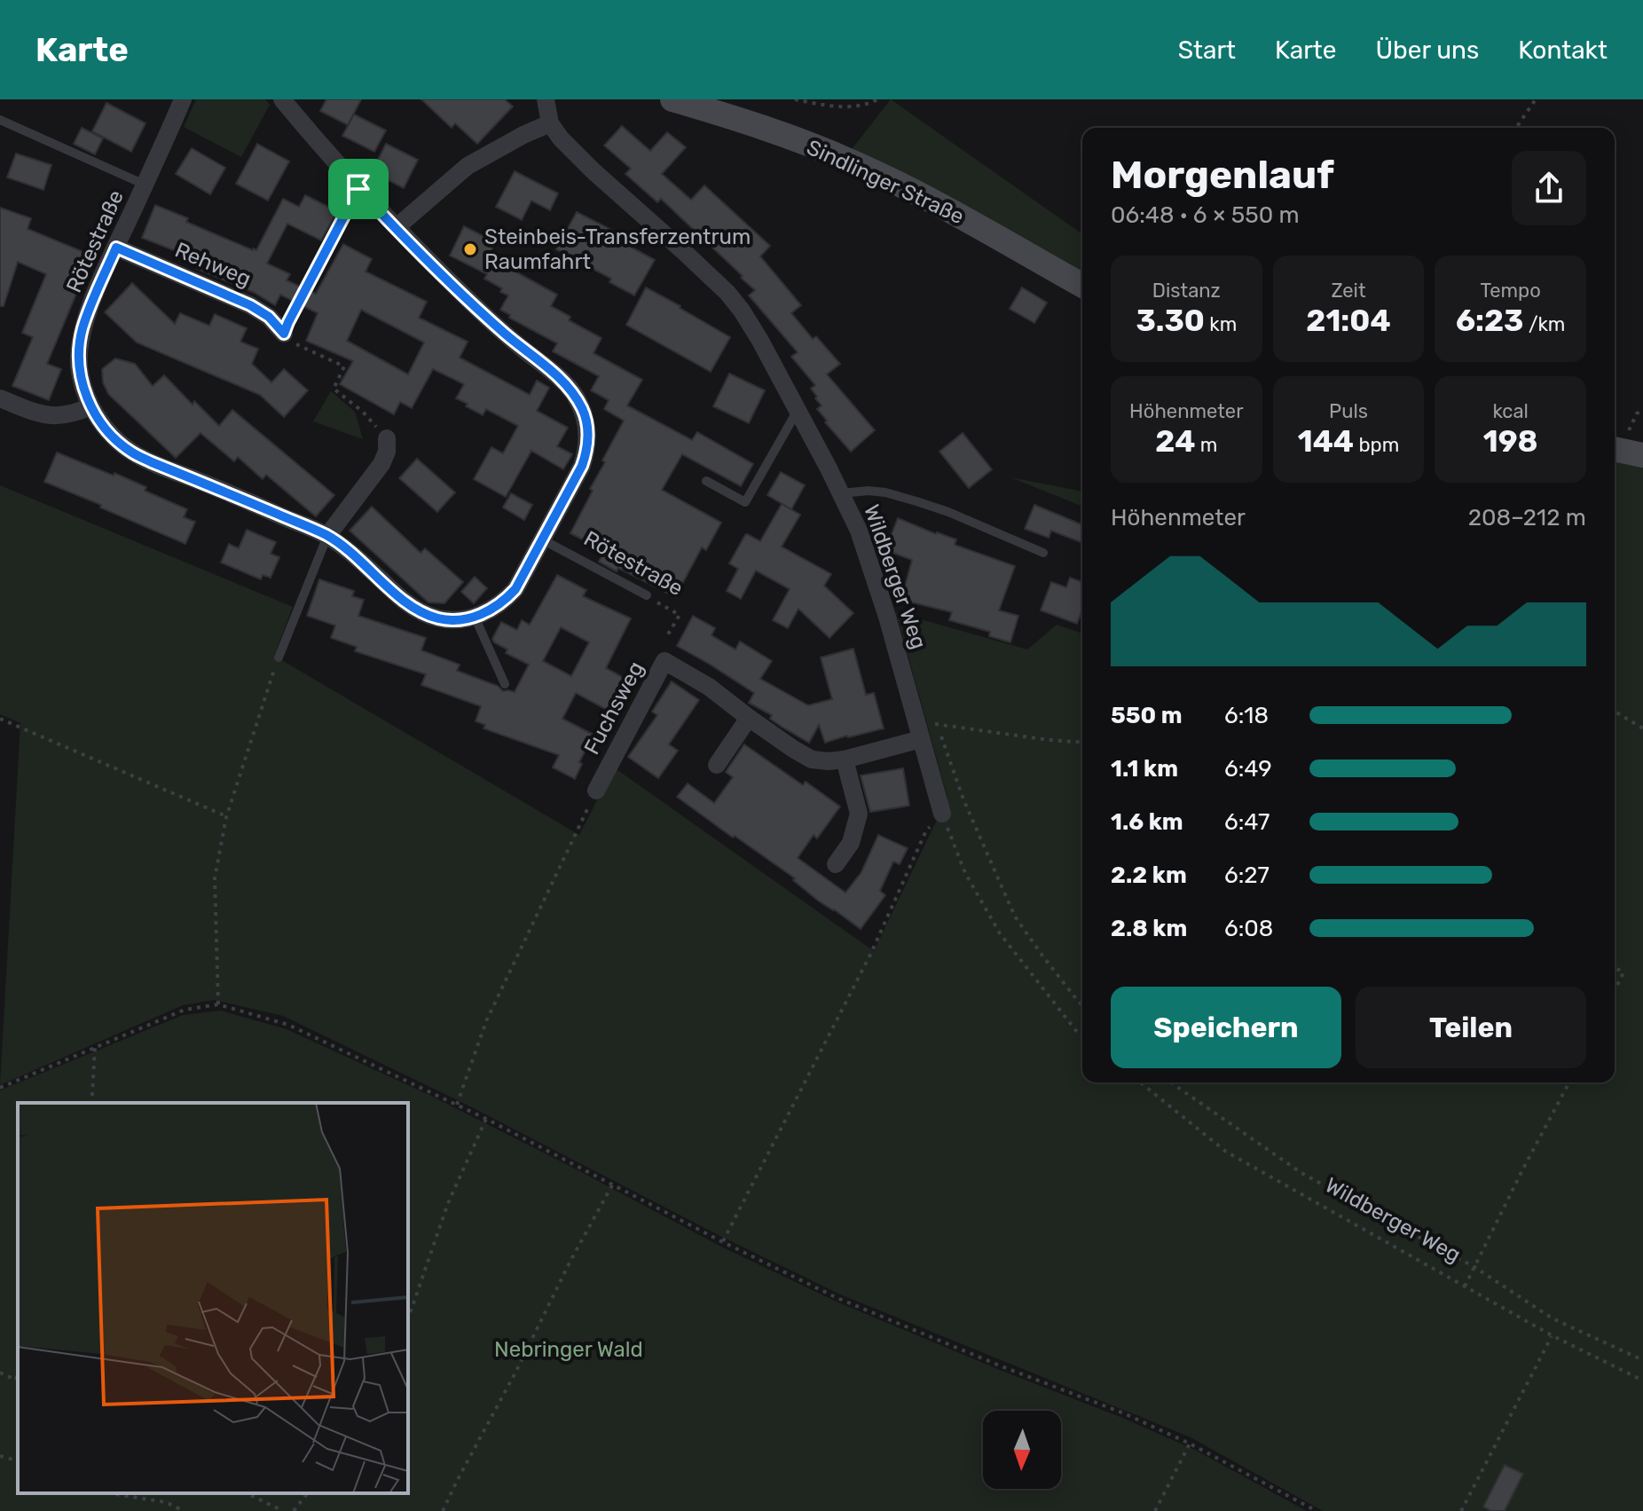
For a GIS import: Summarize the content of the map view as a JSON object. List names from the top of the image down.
{
  "streets": {
    "street": [
      "Sindlinger Straße",
      "Rötestraße",
      "Rehweg",
      "Wildberger Weg",
      "Fuchsweg"
    ]
  },
  "crossings": [
    ["Rötestraße", "Rehweg"],
    ["Wildberger Weg", "Fuchsweg"]
  ],
  "parks": ["Nebringer Wald"],
  "places": ["Steinbeis-Transferzentrum Raumfahrt"],
  "north": "bottom",
  "page": {
    "header": "Karte",
    "nav": [
      "Start",
      "Karte",
      "Über uns",
      "Kontakt"
    ],
    "heading": ["Morgenlauf", "06:48 · 6 × 550 m"],
    "stats": [
      ["Distanz", "3.30 km"],
      ["Zeit", "21:04"],
      ["Tempo", "6:23 /km"],
      ["Höhenmeter", "24 m"],
      ["Puls", "144 bpm"],
      ["kcal", "198"]
    ],
    "chart": ["Höhenmeter", "208–212 m"],
    "list": [
      {
        "name": "550 m",
        "note": "6:18"
      },
      {
        "name": "1.1 km",
        "note": "6:49"
      },
      {
        "name": "1.6 km",
        "note": "6:47"
      },
      {
        "name": "2.2 km",
        "note": "6:27"
      },
      {
        "name": "2.8 km",
        "note": "6:08"
      }
    ],
    "buttons": ["Speichern", "Teilen"]
  }
}
